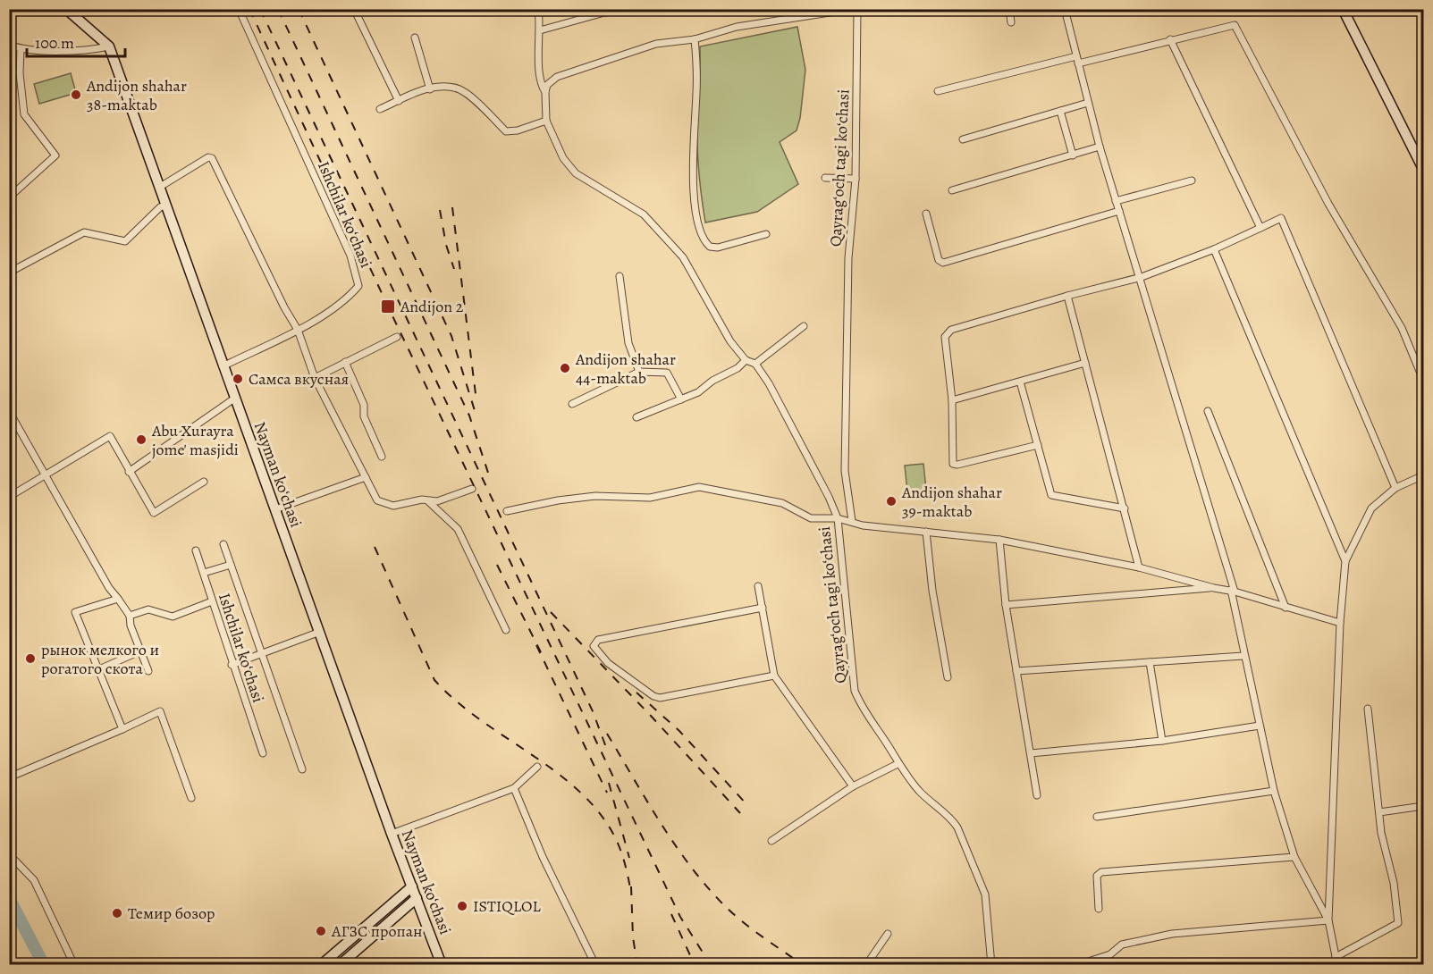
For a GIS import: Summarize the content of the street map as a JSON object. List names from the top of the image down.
{
  "streets": {
    "main road": ["Nayman koʻchasi"],
    "street": ["Qayragʻoch tagi koʻchasi", "Ishchilar koʻchasi"]
  },
  "crossings": [
    ["Ishchilar koʻchasi", "Nayman koʻchasi"]
  ],
  "places": {
    "other": [
      "Andijon shahar 38-maktab",
      "Andijon shahar 44-maktab",
      "Самса вкусная",
      "Abu Xurayra jome' masjidi",
      "Andijon shahar 39-maktab",
      "рынок мелкого и рогатого скота",
      "ISTIQLOL",
      "Темир бозор",
      "АГЗС пропан"
    ],
    "transit": ["Andijon 2"]
  },
  "scale_bar": "100 m"
}
